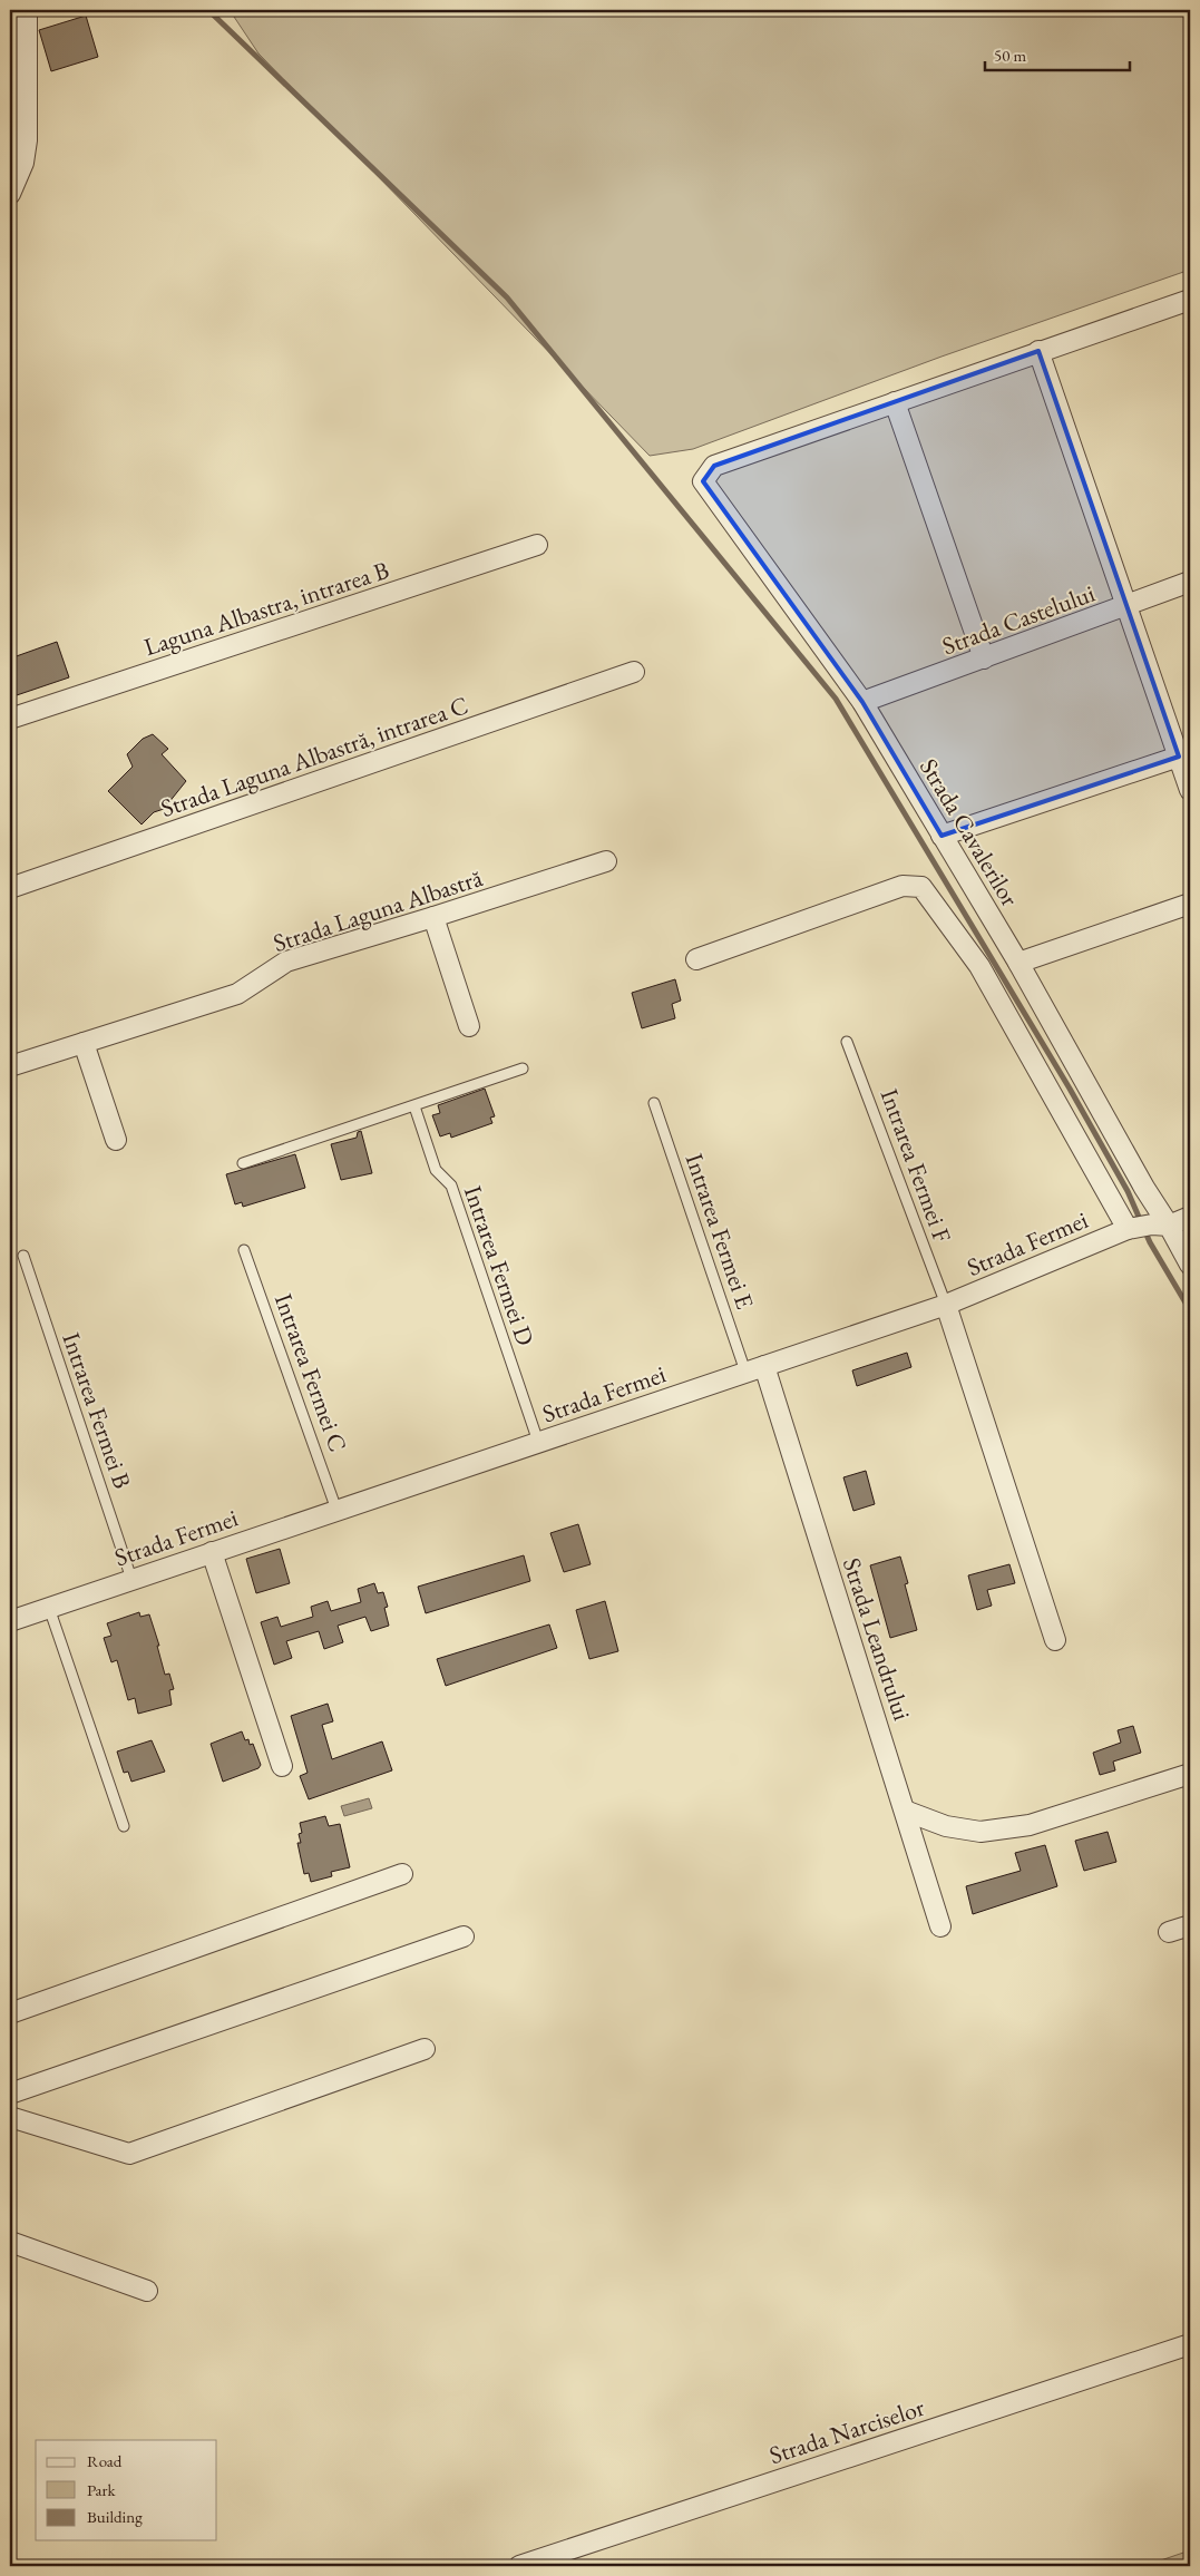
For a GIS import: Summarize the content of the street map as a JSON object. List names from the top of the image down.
{
  "streets": {
    "street": [
      "Laguna Albastra, intrarea B",
      "Strada Castelului",
      "Strada Laguna Albastră, intrarea C",
      "Strada Cavalerilor",
      "Strada Laguna Albastră",
      "Strada Fermei",
      "Strada Leandrului",
      "Strada Narciselor"
    ],
    "lane": [
      "Intrarea Fermei F",
      "Intrarea Fermei E",
      "Intrarea Fermei D",
      "Intrarea Fermei C",
      "Intrarea Fermei B"
    ]
  },
  "crossings": [
    ["Strada Castelului", "Strada Cavalerilor"],
    ["Strada Cavalerilor", "Strada Fermei"],
    ["Intrarea Fermei F", "Strada Fermei"],
    ["Intrarea Fermei E", "Strada Fermei"],
    ["Intrarea Fermei E", "Strada Leandrului"],
    ["Strada Fermei", "Intrarea Fermei D"],
    ["Strada Fermei", "Intrarea Fermei C"],
    ["Strada Fermei", "Intrarea Fermei B"],
    ["Strada Fermei", "Strada Leandrului"]
  ],
  "legend": ["Road", "Park", "Building"],
  "scale_bar": "50 m"
}
